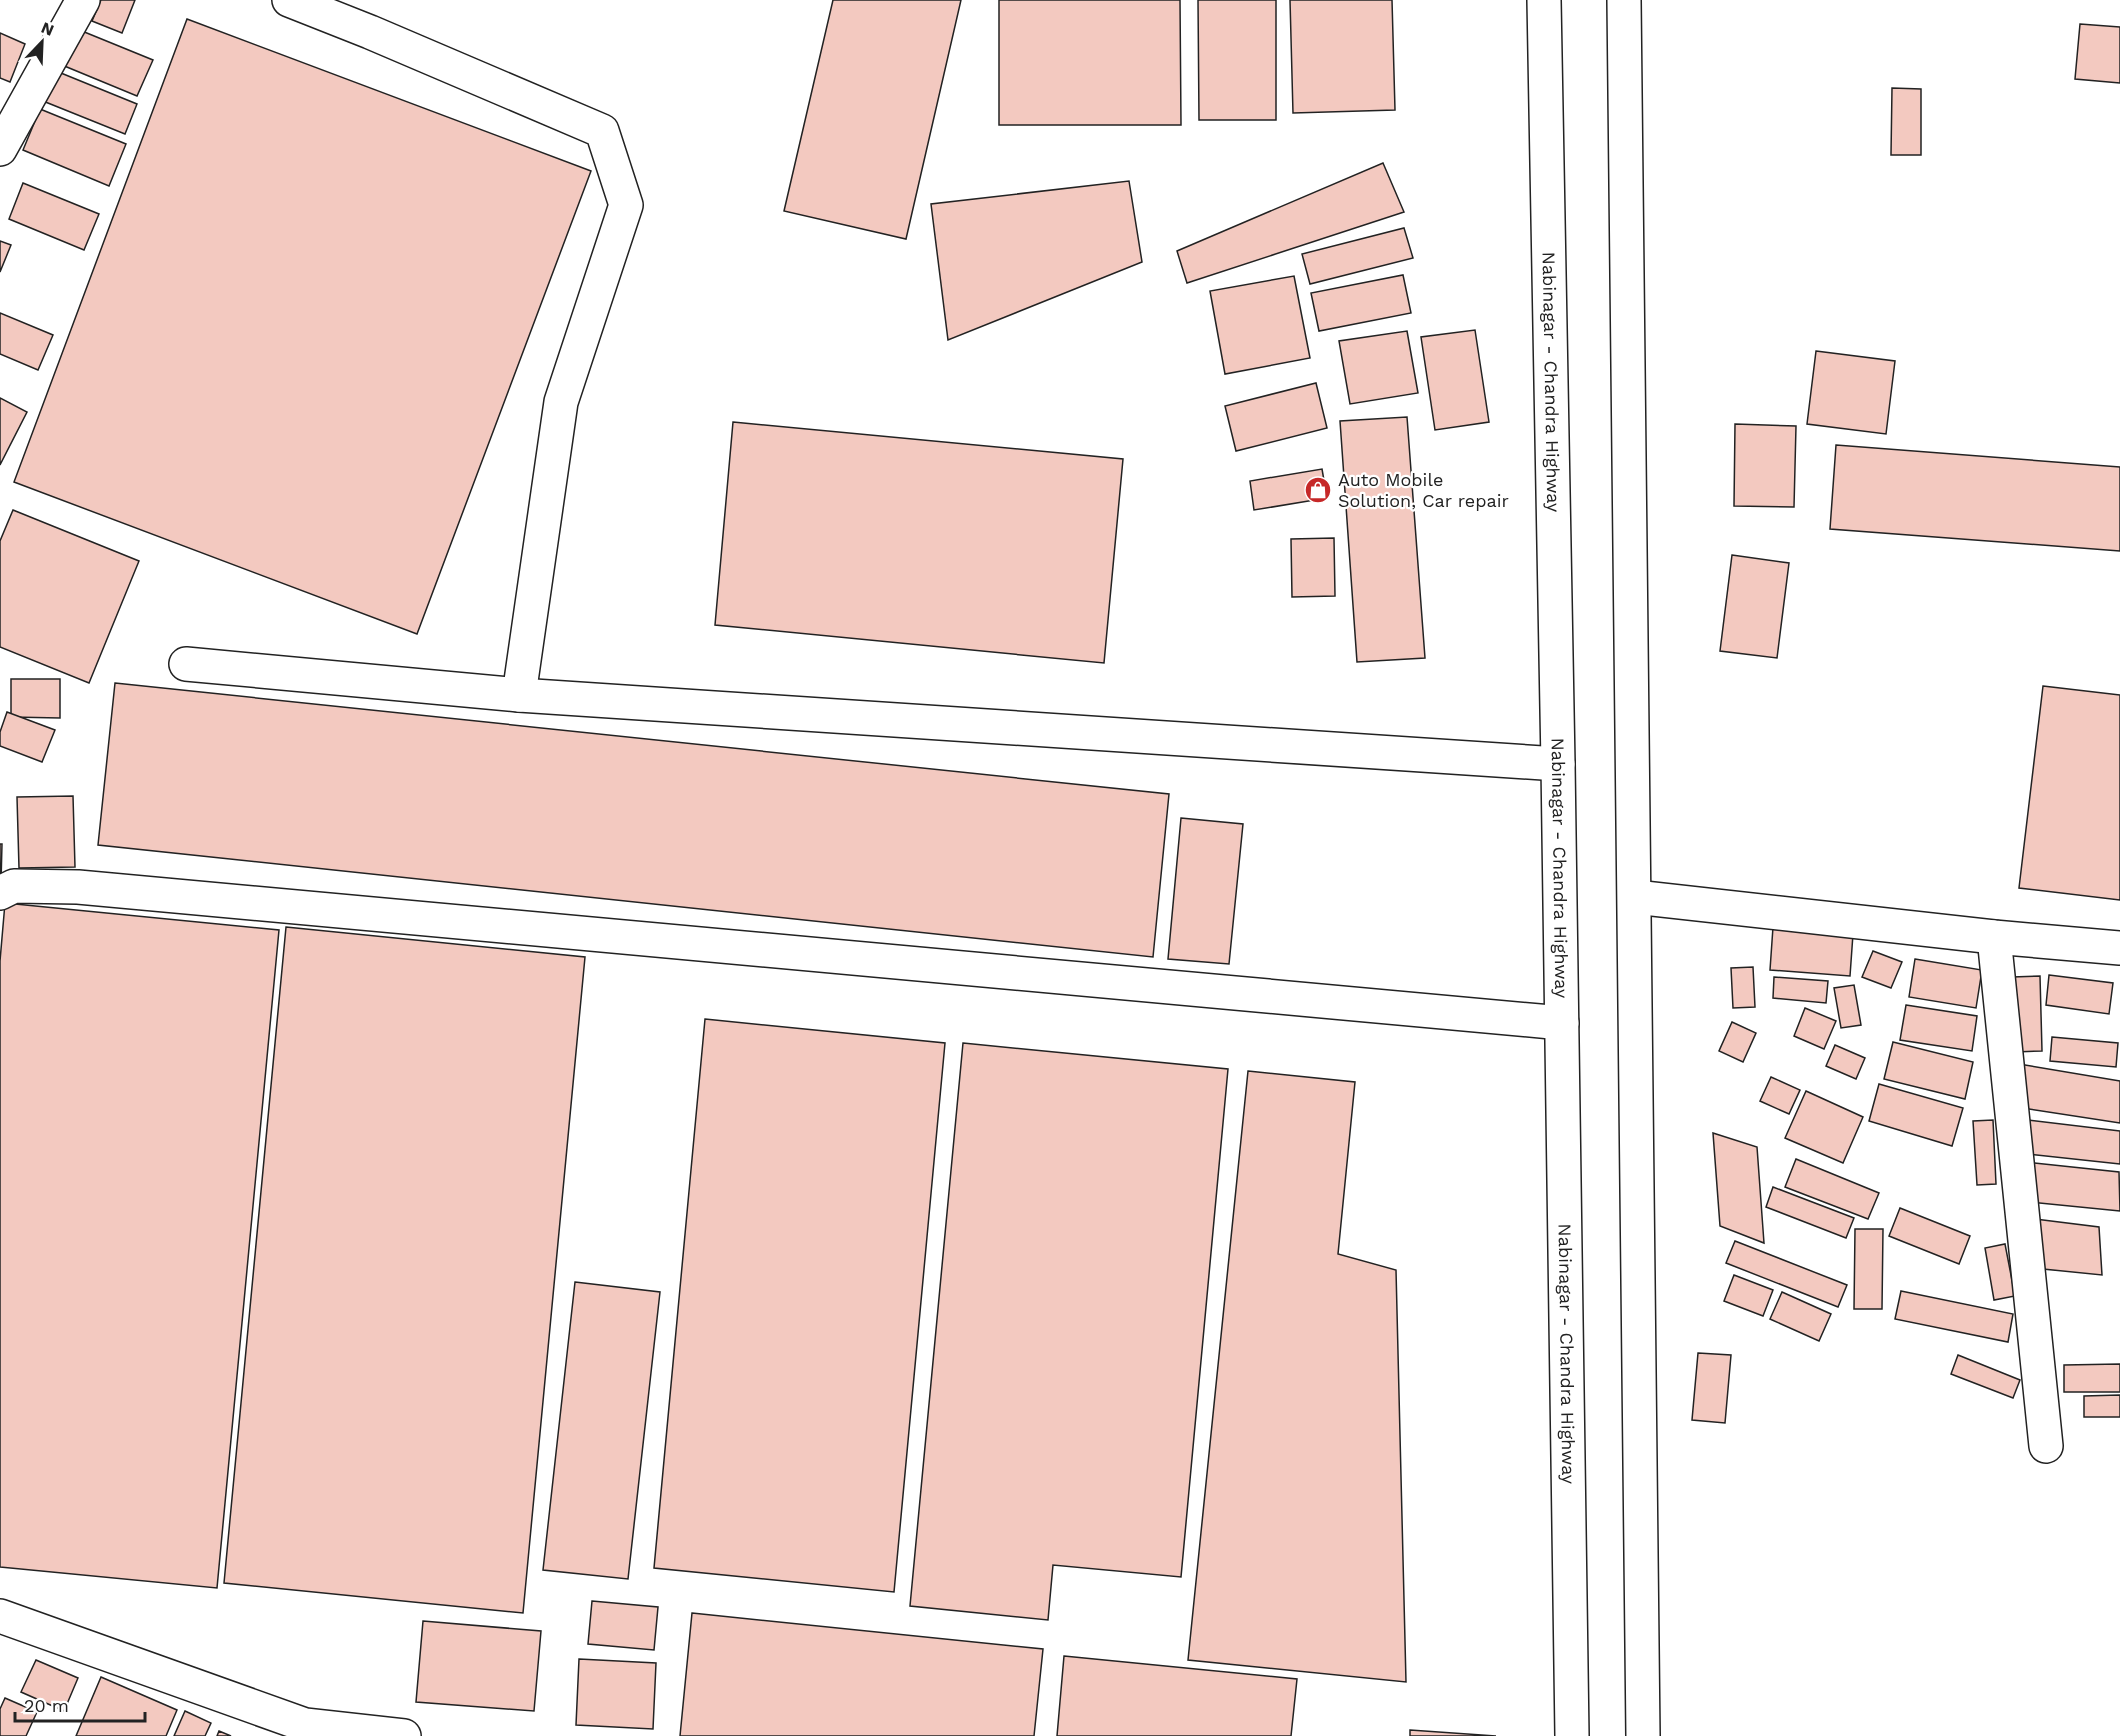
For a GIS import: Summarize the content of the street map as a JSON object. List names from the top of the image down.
{
  "streets": {
    "main road": ["Nabinagar - Chandra Highway"]
  },
  "places": {
    "shop": ["Auto Mobile Solution, Car repair"]
  },
  "scale_bar": "20 m",
  "north": "top right"
}
